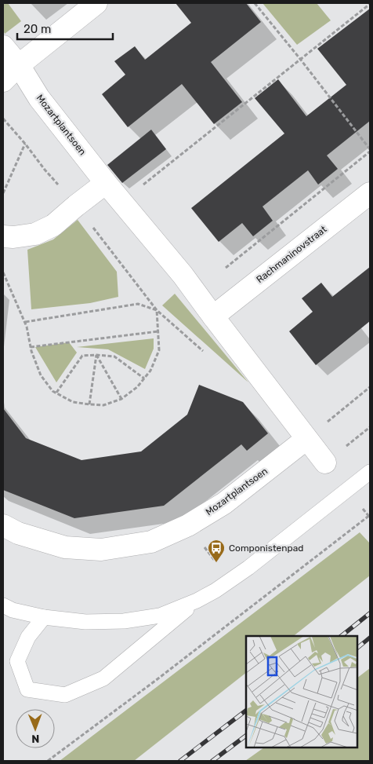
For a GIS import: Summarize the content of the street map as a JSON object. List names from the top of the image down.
{
  "streets": {
    "street": ["Mozartplantsoen", "Rachmaninovstraat"]
  },
  "crossings": [
    ["Mozartplantsoen", "Rachmaninovstraat"]
  ],
  "places": {
    "bus stop": ["Componistenpad"]
  },
  "scale_bar": "20 m",
  "north": "bottom"
}
